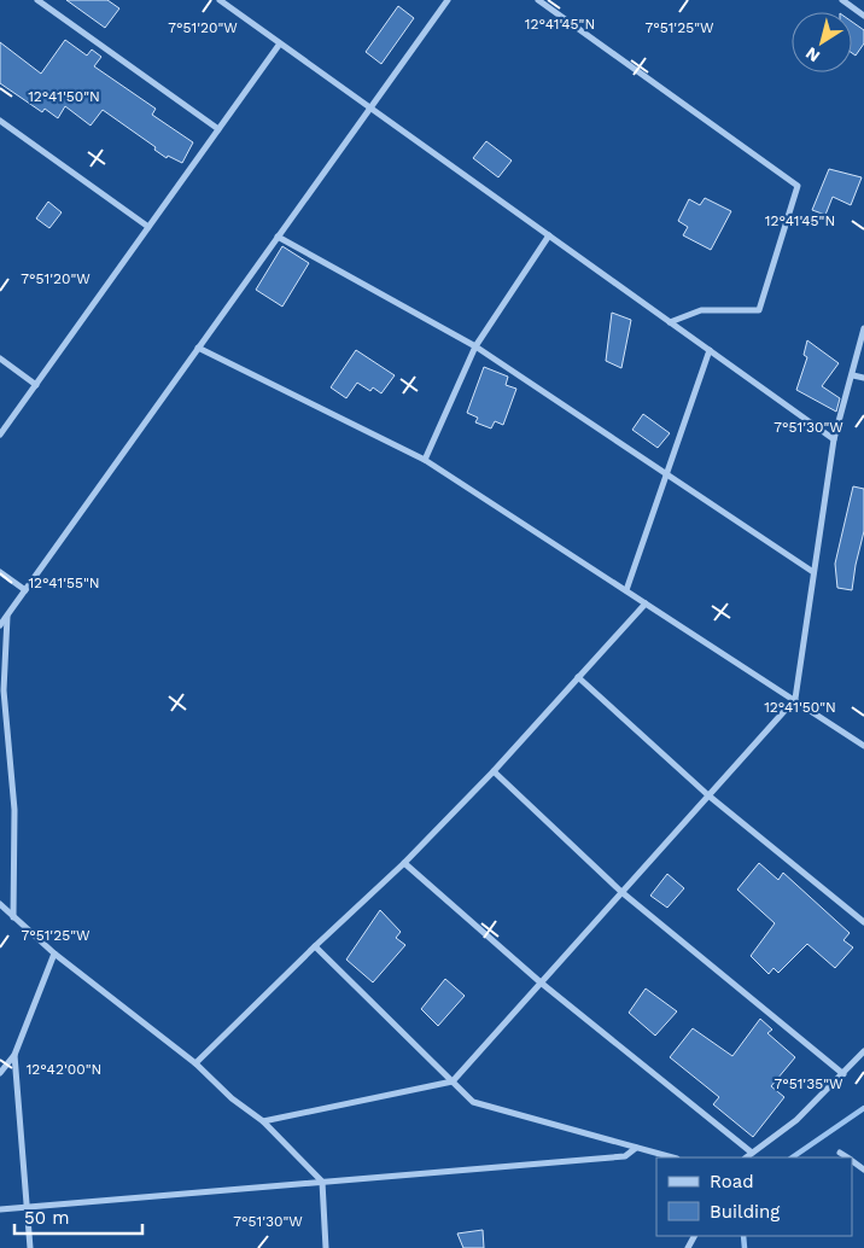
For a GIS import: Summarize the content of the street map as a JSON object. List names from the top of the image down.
{
  "legend": ["Road", "Building"],
  "scale_bar": "50 m",
  "north": "bottom left",
  "coordinates": [
    "12°41'45\"N",
    "7°51'25\"W",
    "7°51'20\"W",
    "12°41'50\"N",
    "7°51'30\"W",
    "12°41'55\"N",
    "12°42'00\"N",
    "7°51'35\"W"
  ]
}
